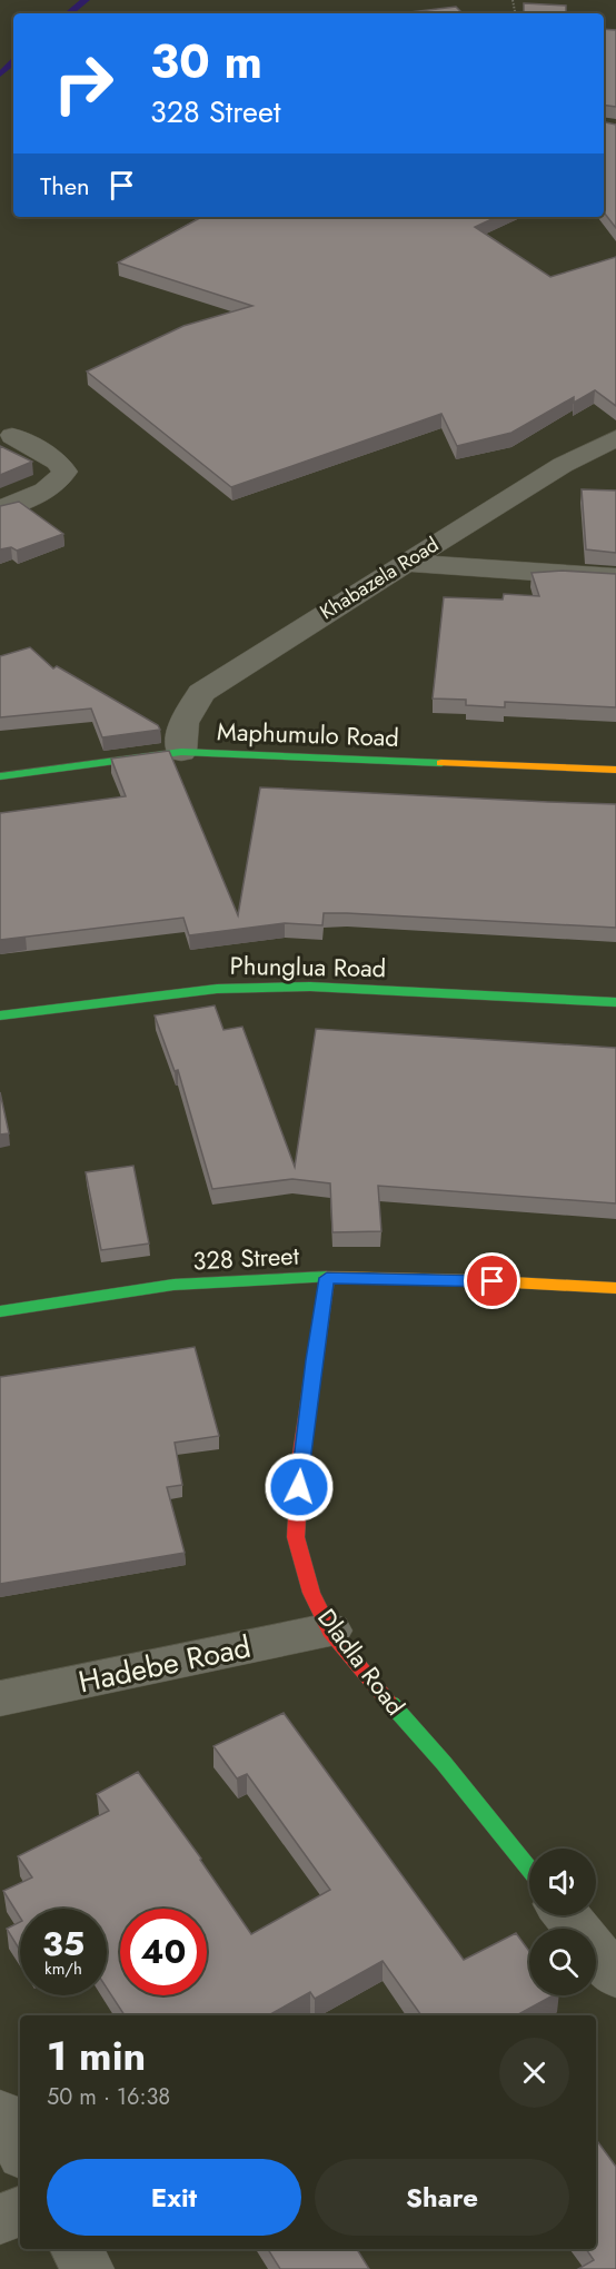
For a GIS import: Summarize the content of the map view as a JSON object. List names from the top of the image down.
{
  "streets": {
    "street": [
      "Khabazela Road",
      "Maphumulo Road",
      "Phunglua Road",
      "328 Street",
      "Dladla Road",
      "Hadebe Road"
    ]
  },
  "crossings": [
    ["Khabazela Road", "Maphumulo Road"],
    ["328 Street", "Dladla Road"],
    ["Dladla Road", "Hadebe Road"]
  ],
  "page": {
    "turn": ["30 m", "328 Street"],
    "then": "Then",
    "speed": "35 km/h",
    "limit": "40",
    "heading": ["1 min", "50 m · 16:38"],
    "buttons": ["Exit", "Share"]
  }
}
